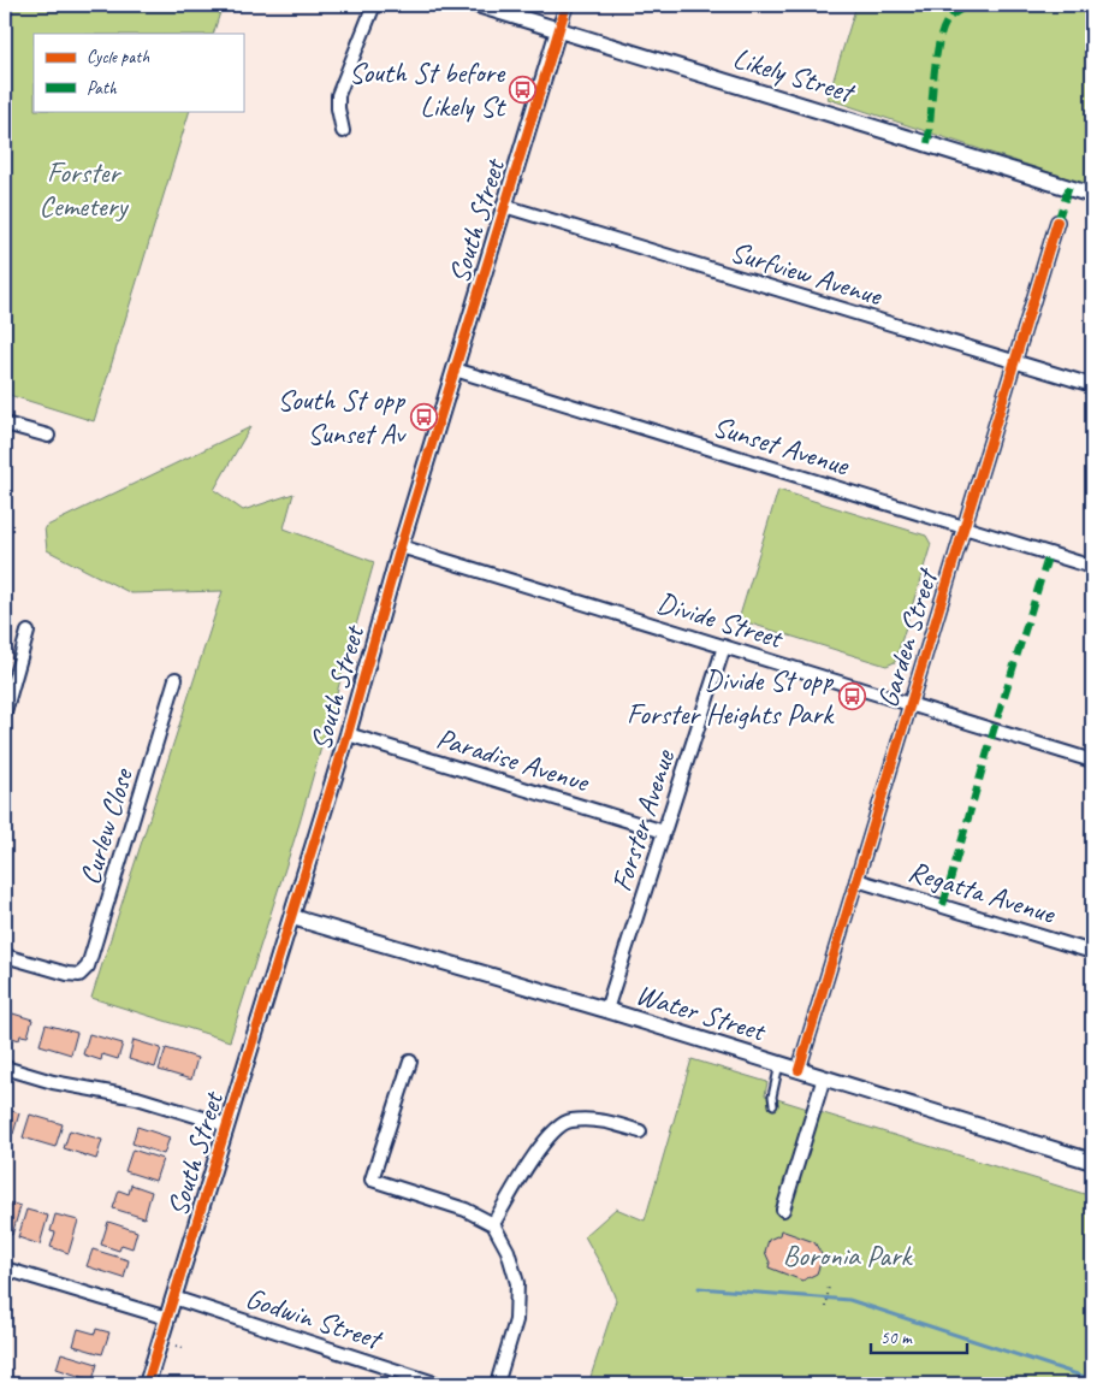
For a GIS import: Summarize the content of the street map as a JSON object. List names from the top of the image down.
{
  "streets": {
    "street": [
      "Likely Street",
      "South Street",
      "Surfview Avenue",
      "Sunset Avenue",
      "Divide Street",
      "Garden Street",
      "Paradise Avenue",
      "Forster Avenue",
      "Curlew Close",
      "Regatta Avenue",
      "Water Street",
      "Godwin Street"
    ]
  },
  "crossings": [
    ["Likely Street", "South Street"],
    ["South Street", "Surfview Avenue"],
    ["South Street", "Sunset Avenue"],
    ["South Street", "Divide Street"],
    ["South Street", "Paradise Avenue"],
    ["South Street", "Water Street"],
    ["South Street", "Godwin Street"],
    ["Surfview Avenue", "Garden Street"],
    ["Sunset Avenue", "Garden Street"],
    ["Divide Street", "Garden Street"],
    ["Divide Street", "Forster Avenue"],
    ["Garden Street", "Regatta Avenue"],
    ["Garden Street", "Water Street"],
    ["Paradise Avenue", "Forster Avenue"],
    ["Forster Avenue", "Water Street"]
  ],
  "parks": ["Forster Cemetery", "Boronia Park"],
  "places": {
    "bus stop": ["South St before Likely St", "South St opp Sunset Av", "Divide St opp Forster Heights Park"]
  },
  "legend": ["Cycle path", "Path"],
  "scale_bar": "50 m"
}
